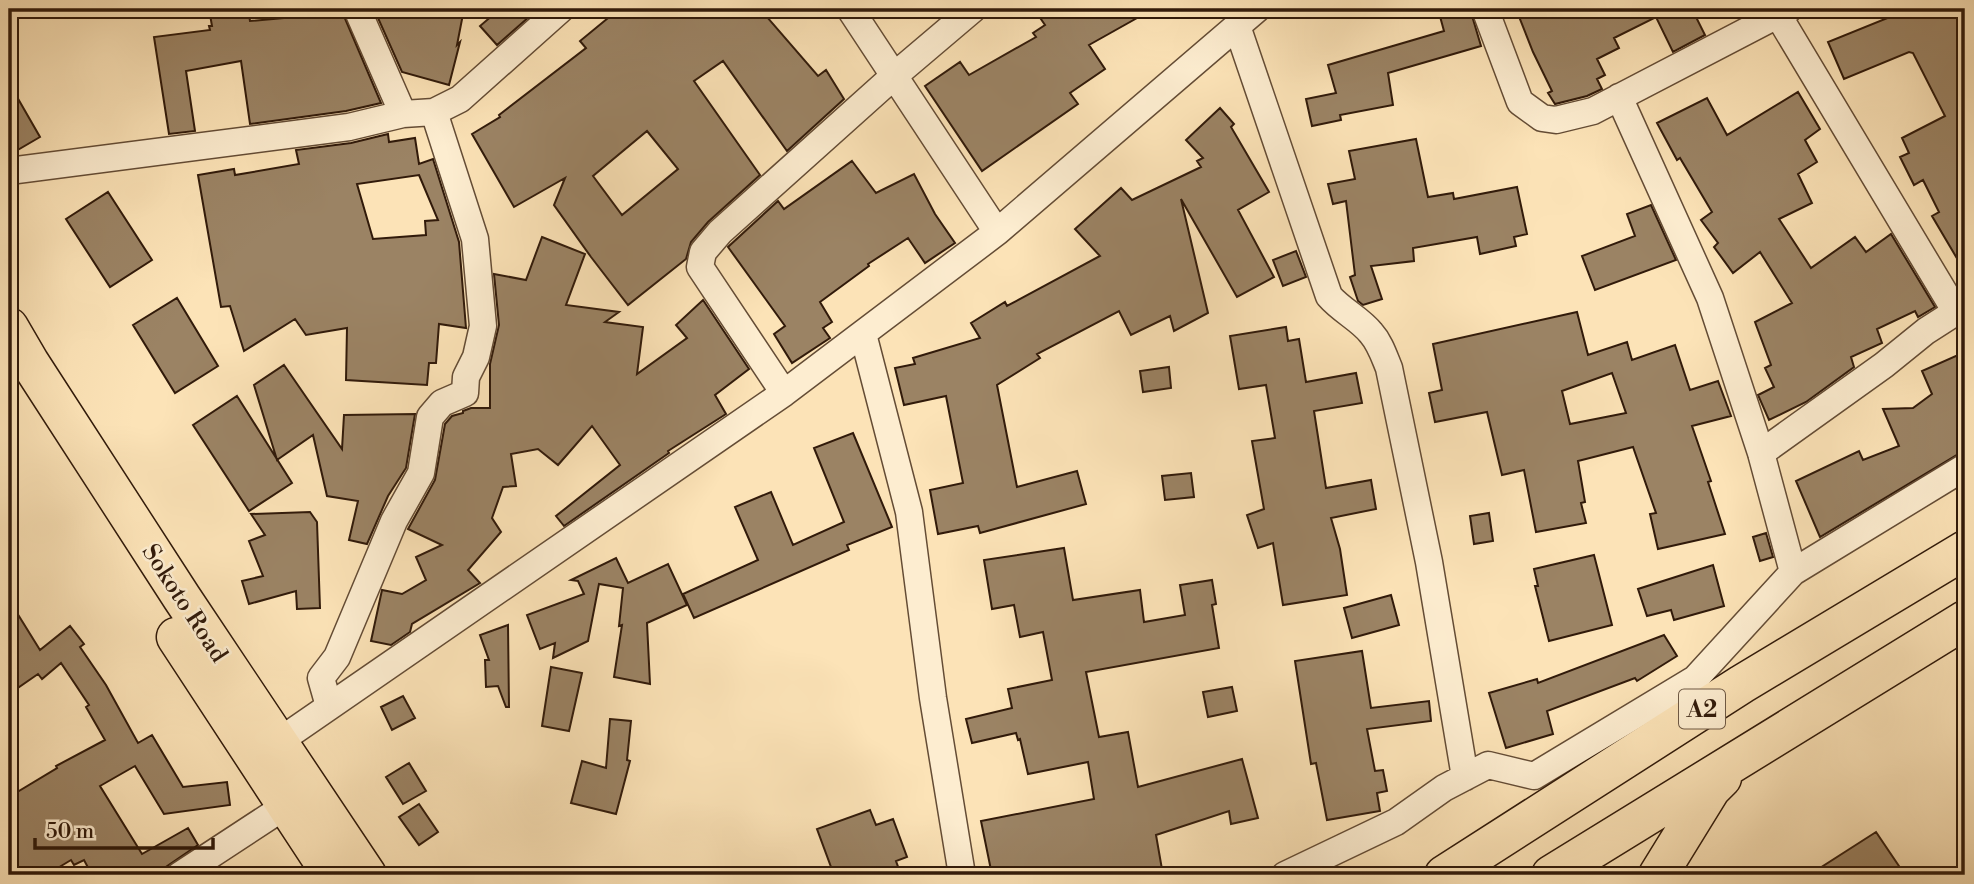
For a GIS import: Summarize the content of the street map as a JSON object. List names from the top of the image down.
{
  "streets": {
    "main road": ["Sokoto Road", "A2"]
  },
  "scale_bar": "50 m"
}
